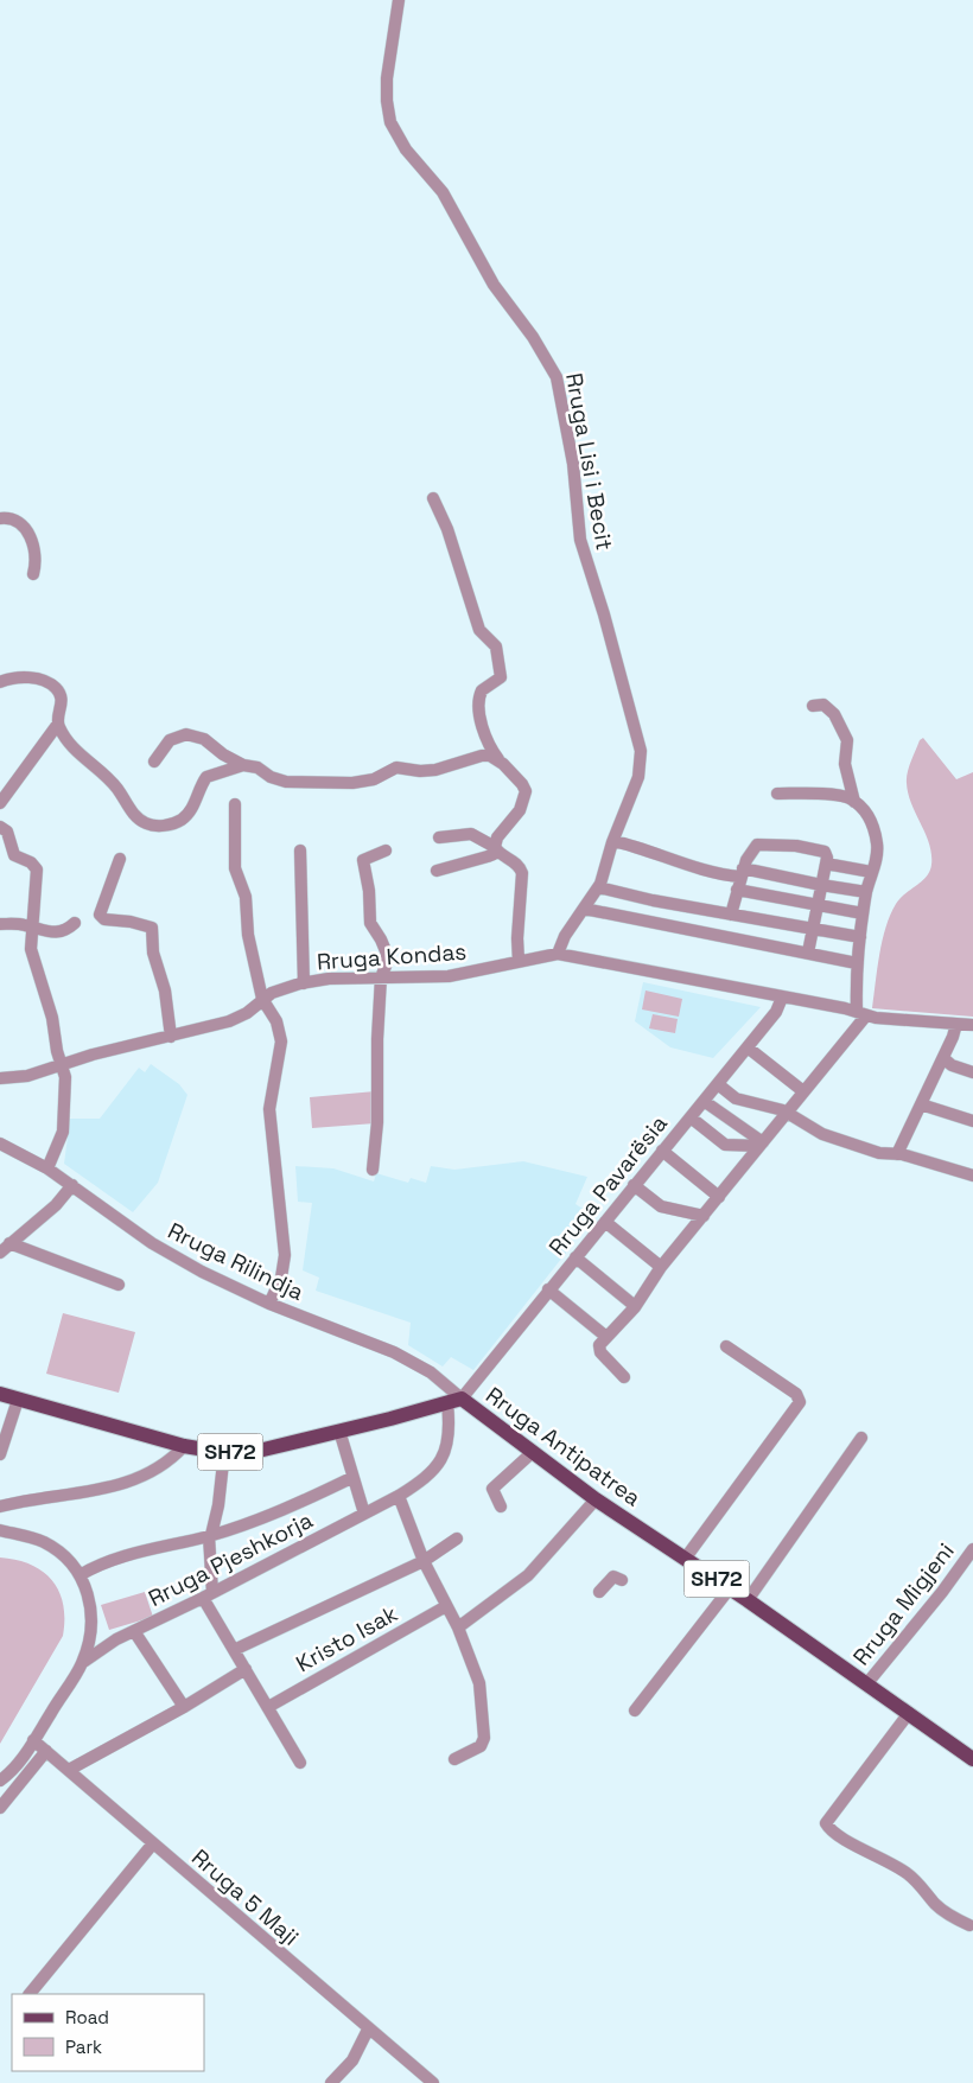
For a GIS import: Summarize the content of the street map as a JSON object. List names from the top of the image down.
{
  "streets": {
    "main road": ["Rruga Antipatrea", "SH72"],
    "street": [
      "Rruga Lisi i Becit",
      "Rruga Kondas",
      "Rruga Pavarësia",
      "Rruga Rilindja",
      "Rruga Pjeshkorja",
      "Rruga Migjeni",
      "Kristo Isak",
      "Rruga 5 Maji"
    ]
  },
  "crossings": [
    ["Rruga Lisi i Becit", "Rruga Kondas"],
    ["Rruga Kondas", "Rruga Pavarësia"],
    ["Rruga Pavarësia", "Rruga Rilindja"],
    ["Rruga Pavarësia", "Rruga Antipatrea"],
    ["Rruga Pavarësia", "Rruga Pjeshkorja"],
    ["Rruga Rilindja", "Rruga Antipatrea"],
    ["Rruga Rilindja", "Rruga Pjeshkorja"],
    ["Rruga Antipatrea", "Rruga Pjeshkorja"],
    ["Rruga Antipatrea", "Rruga Migjeni"]
  ],
  "legend": ["Road", "Park"]
}
